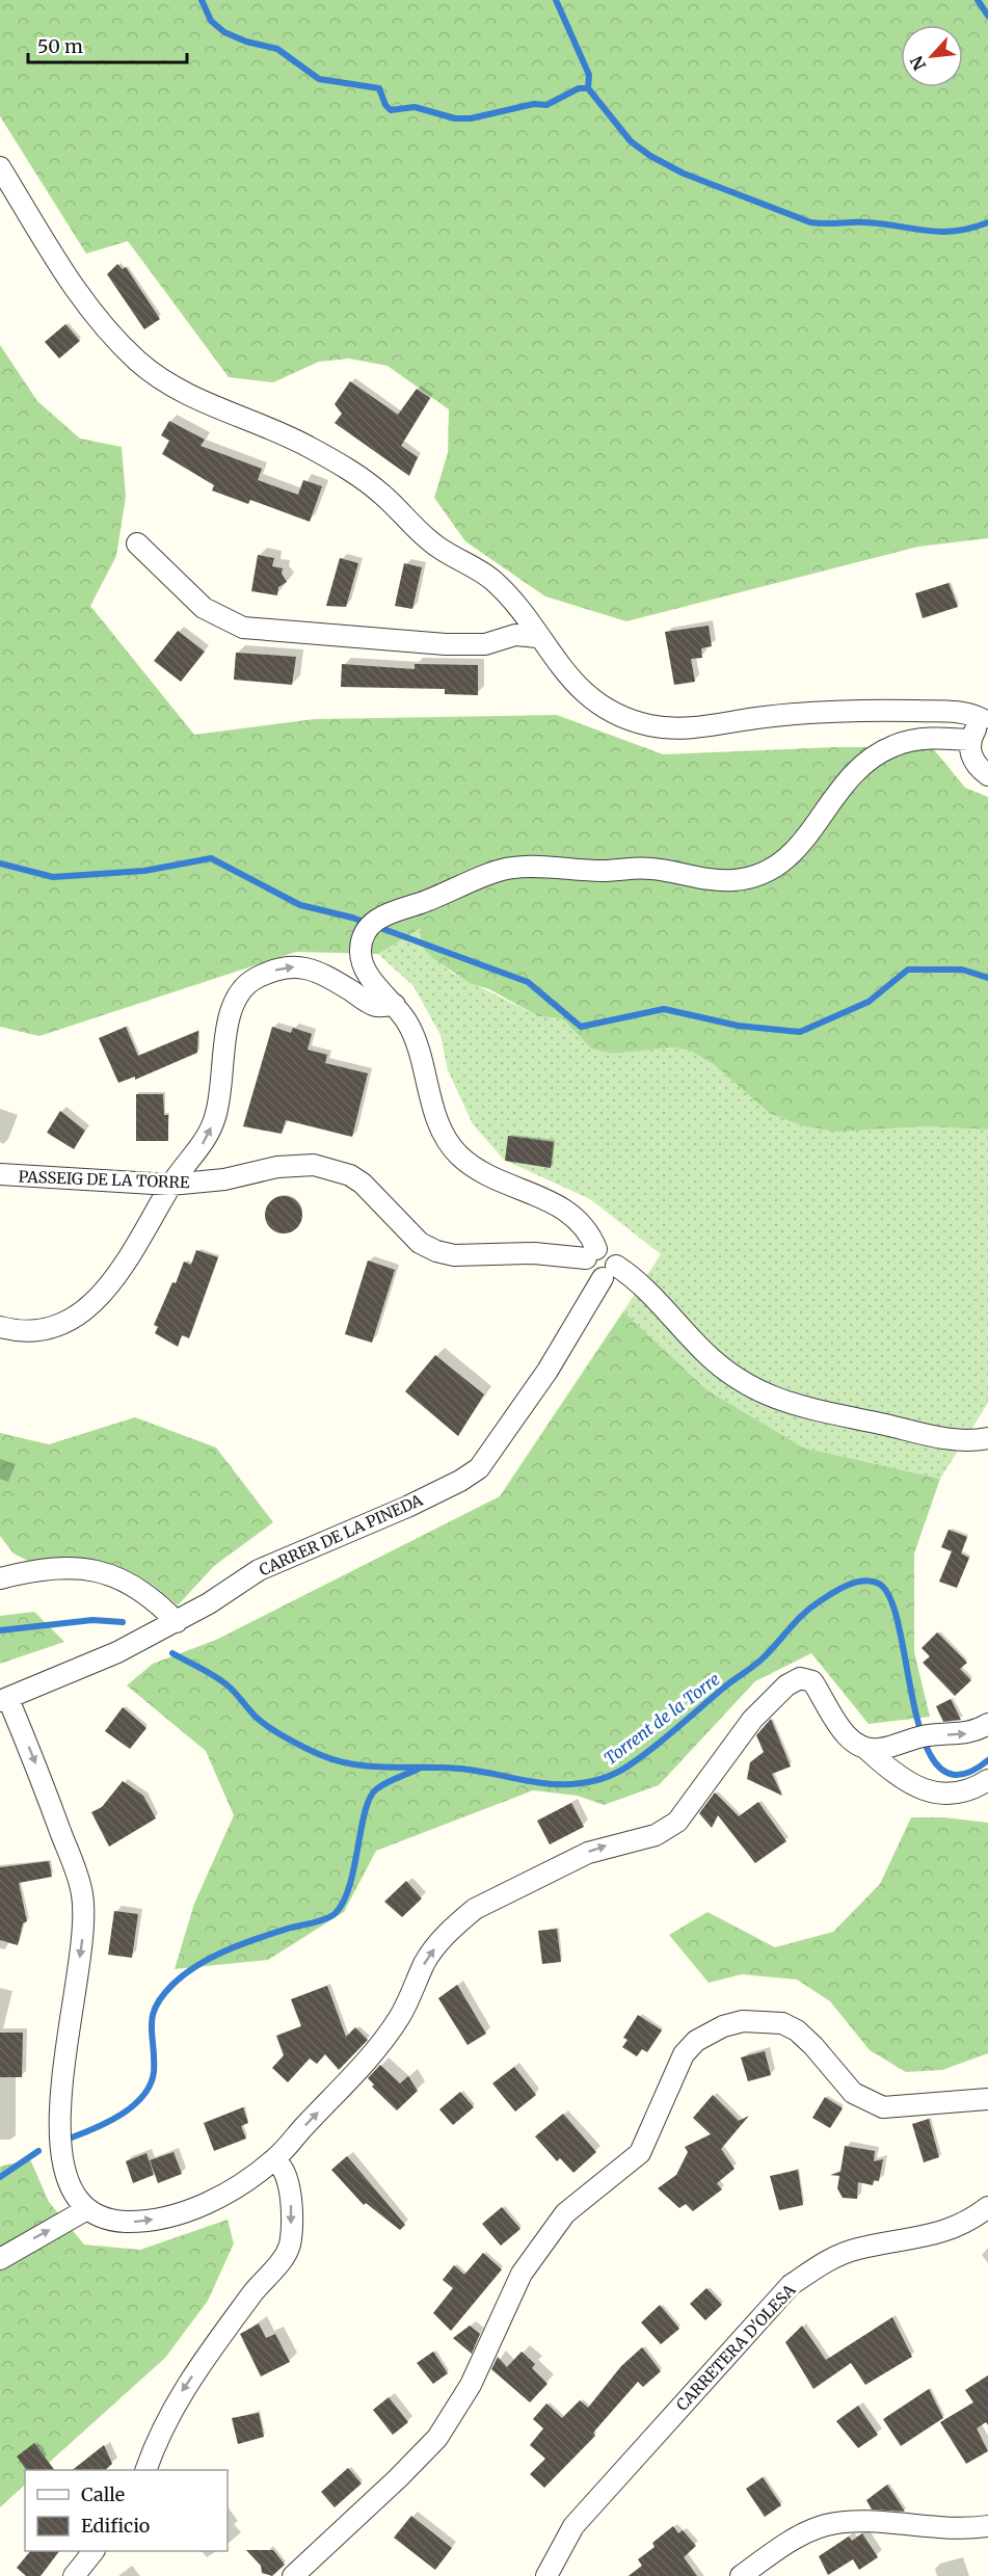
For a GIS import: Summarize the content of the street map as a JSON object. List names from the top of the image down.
{
  "streets": {
    "street": ["PASSEIG DE LA TORRE", "CARRER DE LA PINEDA", "CARRETERA D'OLESA"]
  },
  "water": ["Torrent de la Torre"],
  "legend": ["Calle", "Edificio"],
  "scale_bar": "50 m",
  "north": "bottom left"
}
